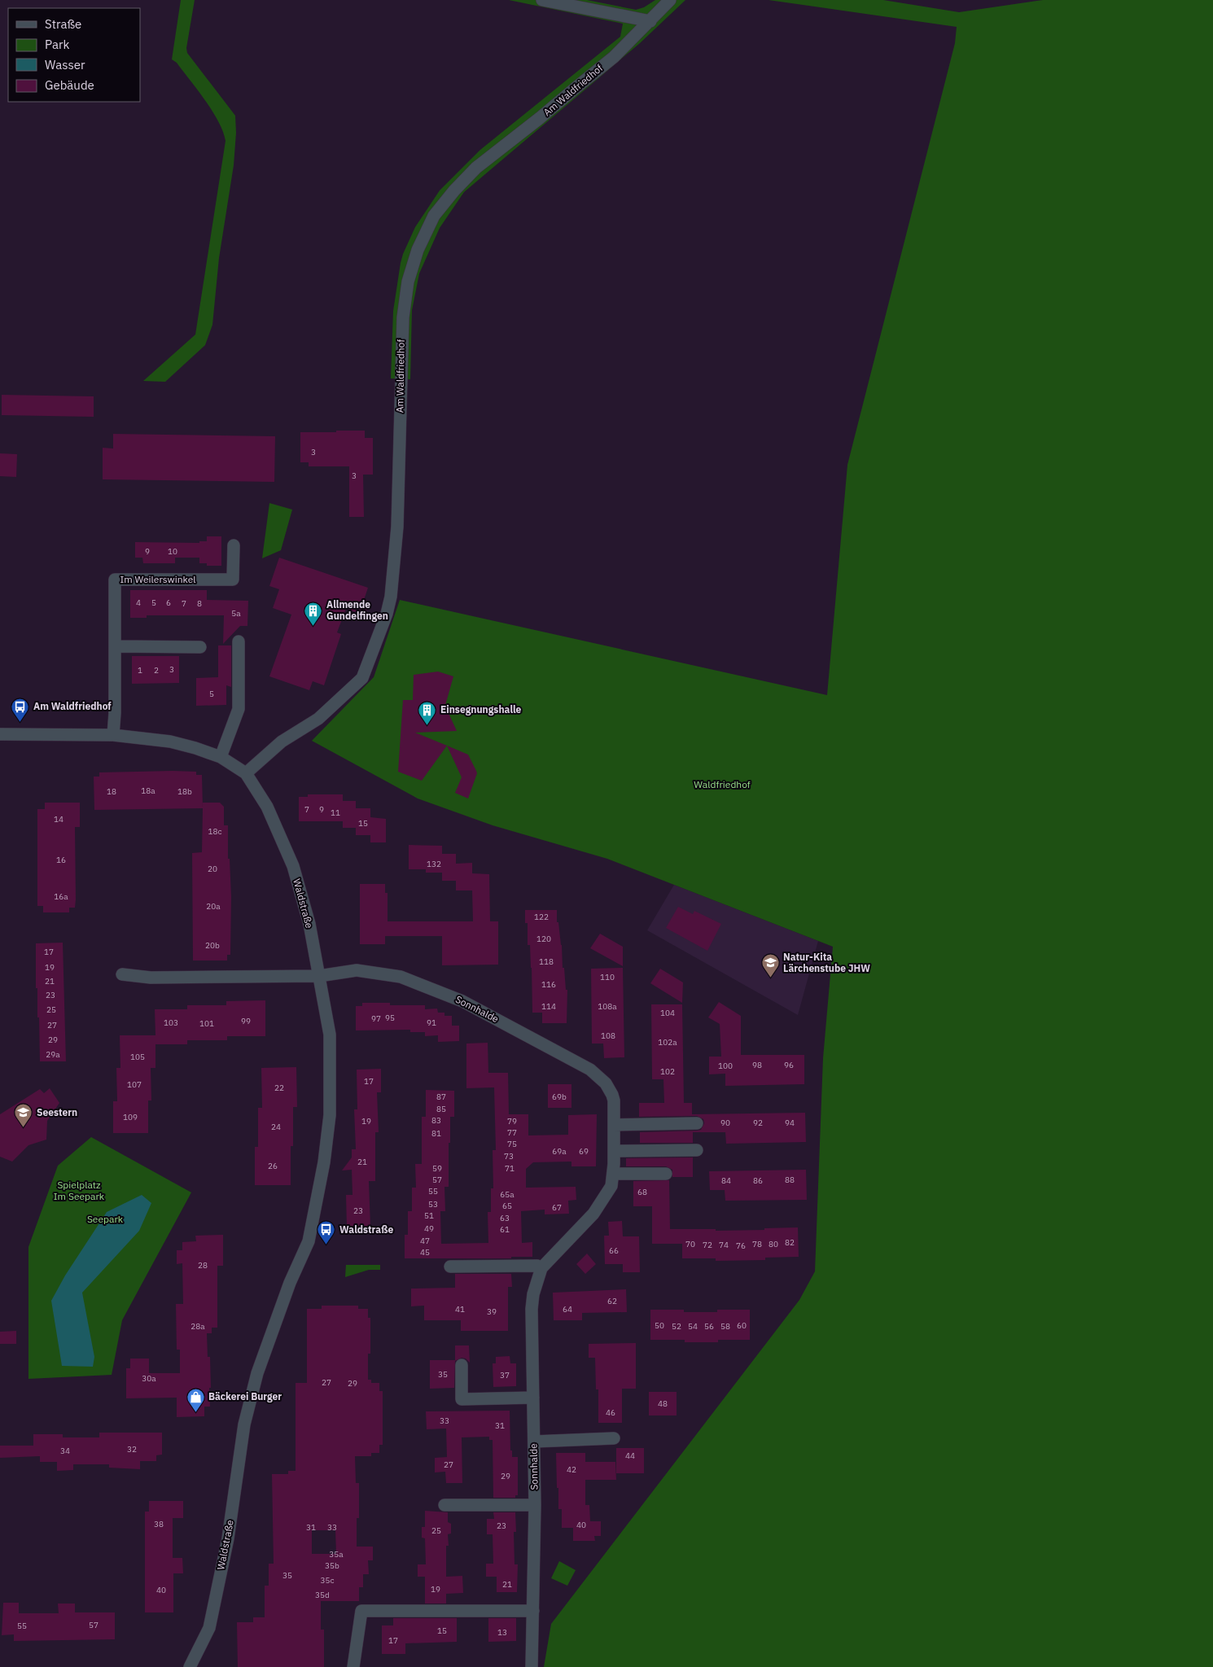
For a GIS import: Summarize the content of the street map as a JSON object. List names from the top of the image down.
{
  "streets": {
    "street": [
      "Am Waldfriedhof",
      "Im Weilerswinkel",
      "Waldstraße",
      "Sonnhalde"
    ]
  },
  "crossings": [
    ["Am Waldfriedhof", "Waldstraße"],
    ["Im Weilerswinkel", "Waldstraße"],
    ["Waldstraße", "Sonnhalde"]
  ],
  "parks": ["Waldfriedhof", "Spielplatz Im Seepark", "Seepark"],
  "places": {
    "building": ["Allmende Gundelfingen", "Einsegnungshalle"],
    "bus stop": ["Am Waldfriedhof", "Waldstraße"],
    "school or university": ["Natur-Kita Lärchenstube JHW", "Seestern"],
    "shop": ["Bäckerei Burger"]
  },
  "house_numbers": [
    "3",
    "3",
    "9",
    "10",
    "4",
    "5",
    "6",
    "7",
    "8",
    "5a",
    "3",
    "1",
    "2",
    "5",
    "18a",
    "18",
    "18b",
    "7",
    "9",
    "11",
    "14",
    "15",
    "18c",
    "16",
    "132",
    "20",
    "16a",
    "20a",
    "122",
    "120",
    "20b",
    "17",
    "118",
    "19",
    "110",
    "21",
    "116",
    "23",
    "114",
    "108a",
    "25",
    "104",
    "95",
    "97",
    "99",
    "103",
    "91",
    "101",
    "27",
    "108",
    "29",
    "102a",
    "29a",
    "105",
    "98",
    "96",
    "100",
    "102",
    "17",
    "107",
    "22",
    "87",
    "69b",
    "85",
    "109",
    "83",
    "19",
    "79",
    "90",
    "92",
    "94",
    "24",
    "77",
    "81",
    "75",
    "69a",
    "69",
    "73",
    "21",
    "26",
    "59",
    "71",
    "57",
    "88",
    "84",
    "86",
    "55",
    "68",
    "65a",
    "53",
    "65",
    "67",
    "23",
    "51",
    "63",
    "49",
    "61",
    "47",
    "82",
    "70",
    "78",
    "80",
    "72",
    "74",
    "76",
    "66",
    "45",
    "28",
    "62",
    "41",
    "64",
    "39",
    "50",
    "60",
    "28a",
    "52",
    "54",
    "56",
    "58",
    "35",
    "37",
    "30a",
    "27",
    "29",
    "48",
    "46",
    "33",
    "31",
    "32",
    "34",
    "44",
    "27",
    "42",
    "29",
    "38",
    "40",
    "23",
    "31",
    "33",
    "25",
    "35a",
    "35b",
    "35",
    "35c",
    "21",
    "19",
    "40",
    "35d",
    "57",
    "55",
    "15",
    "13",
    "17"
  ],
  "legend": [
    "Straße",
    "Park",
    "Wasser",
    "Gebäude"
  ]
}
